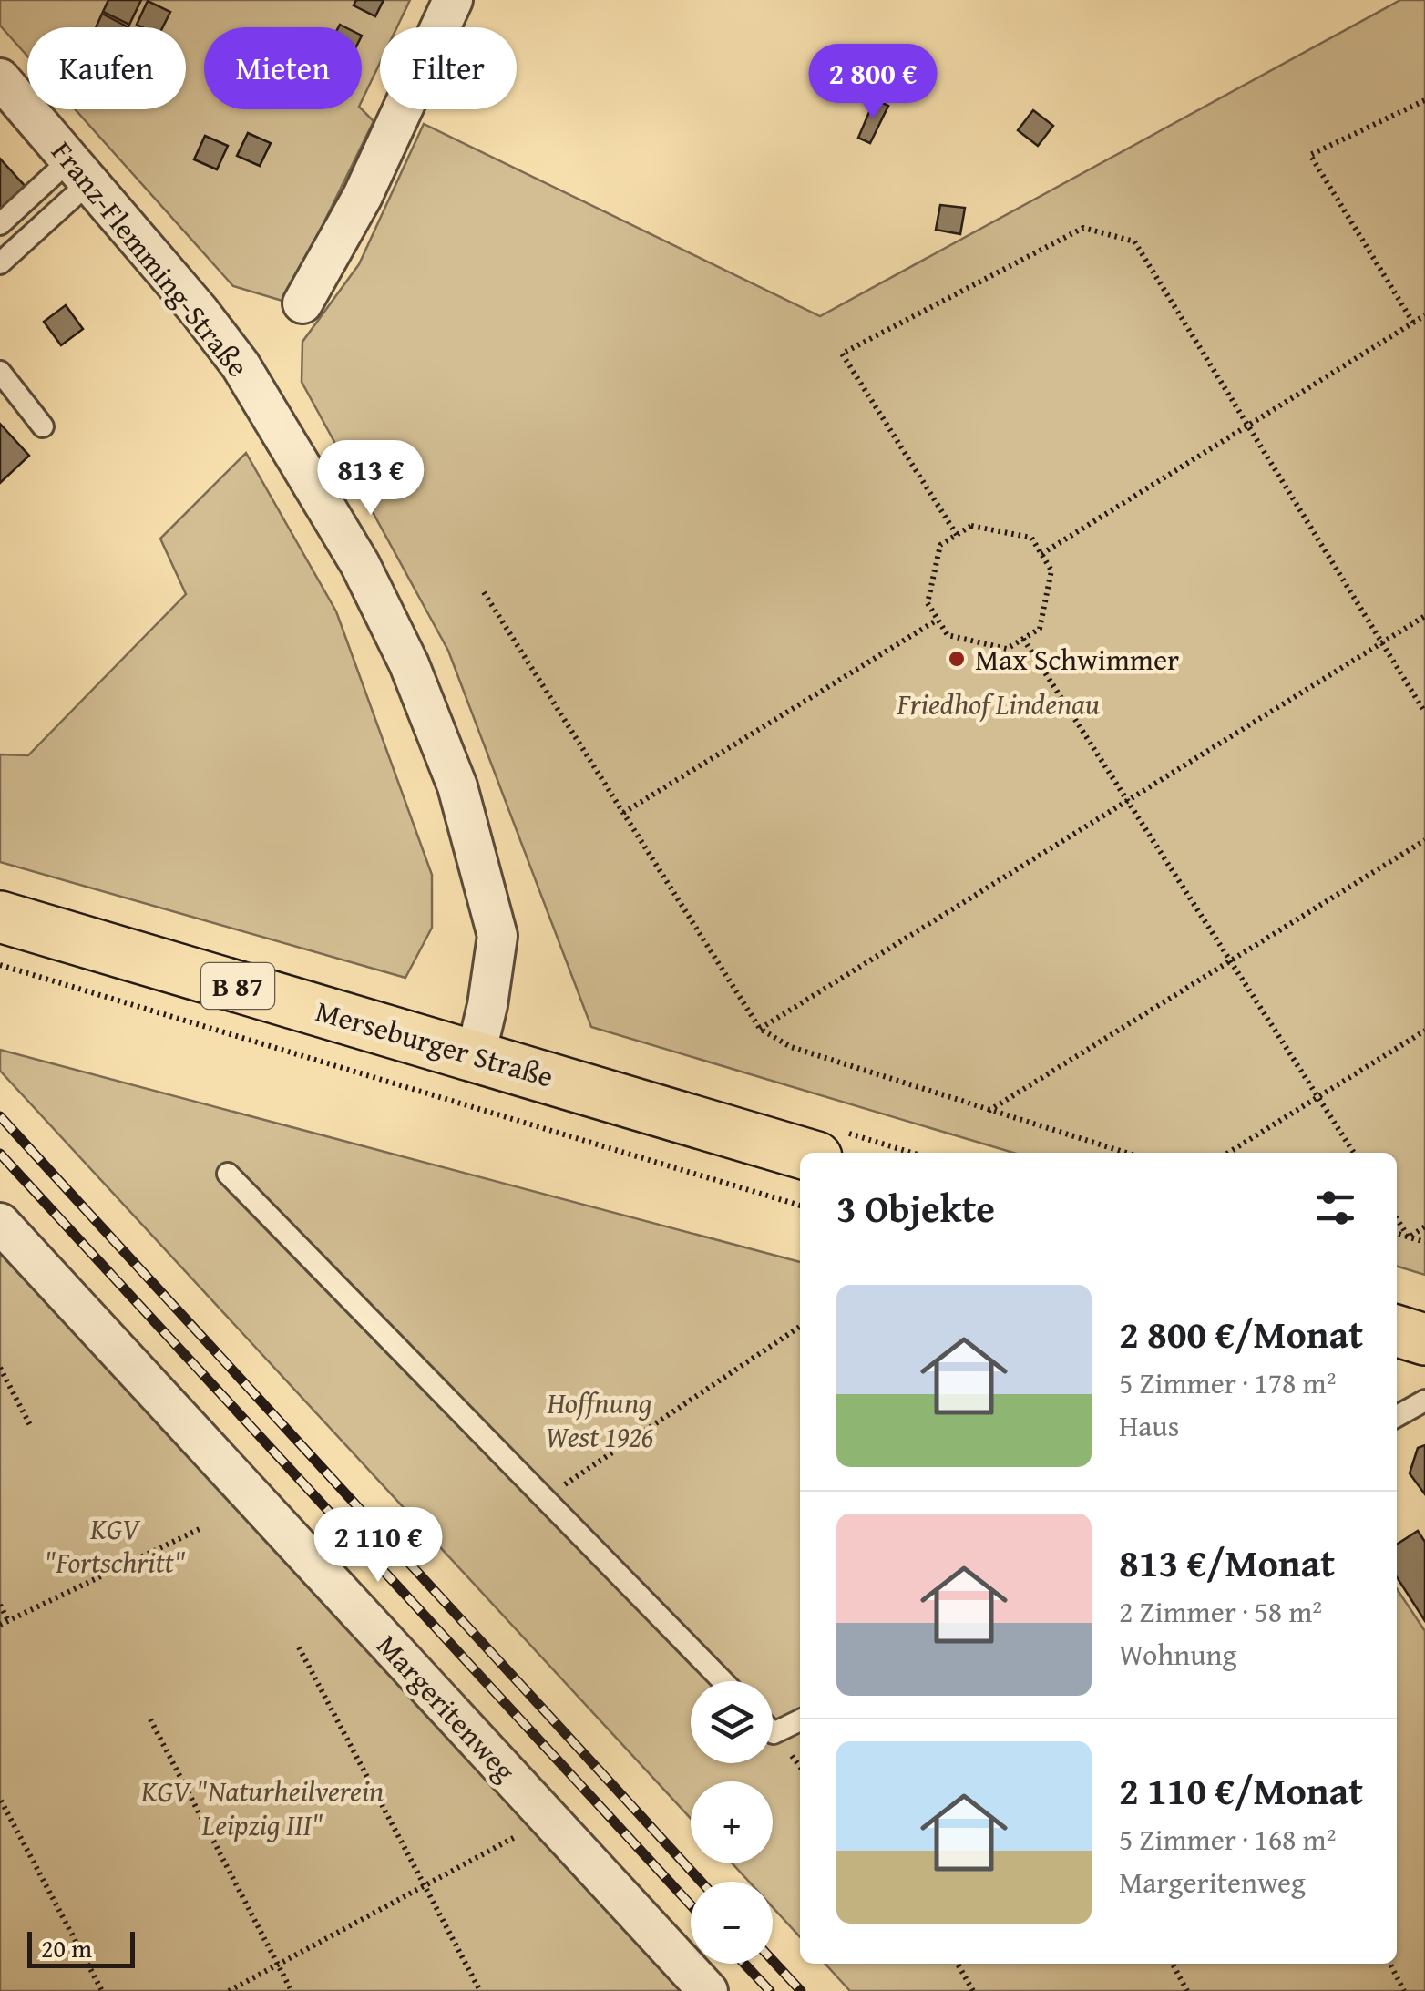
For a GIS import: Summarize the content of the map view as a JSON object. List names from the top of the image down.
{
  "streets": {
    "main road": ["B 87", "Merseburger Straße"],
    "street": ["Franz-Flemming-Straße", "Margeritenweg"]
  },
  "crossings": [
    ["Franz-Flemming-Straße", "Merseburger Straße"]
  ],
  "parks": [
    "Friedhof Lindenau",
    "Hoffnung West 1926",
    "KGV \"Fortschritt\"",
    "KGV \"Naturheilverein Leipzig III\""
  ],
  "places": ["Max Schwimmer"],
  "scale_bar": "20 m",
  "page": {
    "chip": ["Kaufen", "Mieten", "Filter"],
    "price": ["2 800 €", "813 €", "2 110 €"],
    "heading": "3 Objekte",
    "list": [
      {
        "name": "2 800 €/Monat",
        "note": "5 Zimmer · 178 m² · Haus"
      },
      {
        "name": "813 €/Monat",
        "note": "2 Zimmer · 58 m² · Wohnung"
      },
      {
        "name": "2 110 €/Monat",
        "note": "5 Zimmer · 168 m² · Margeritenweg"
      }
    ],
    "map_buttons": ["+", "−"],
    "scale": "20 m"
  }
}
